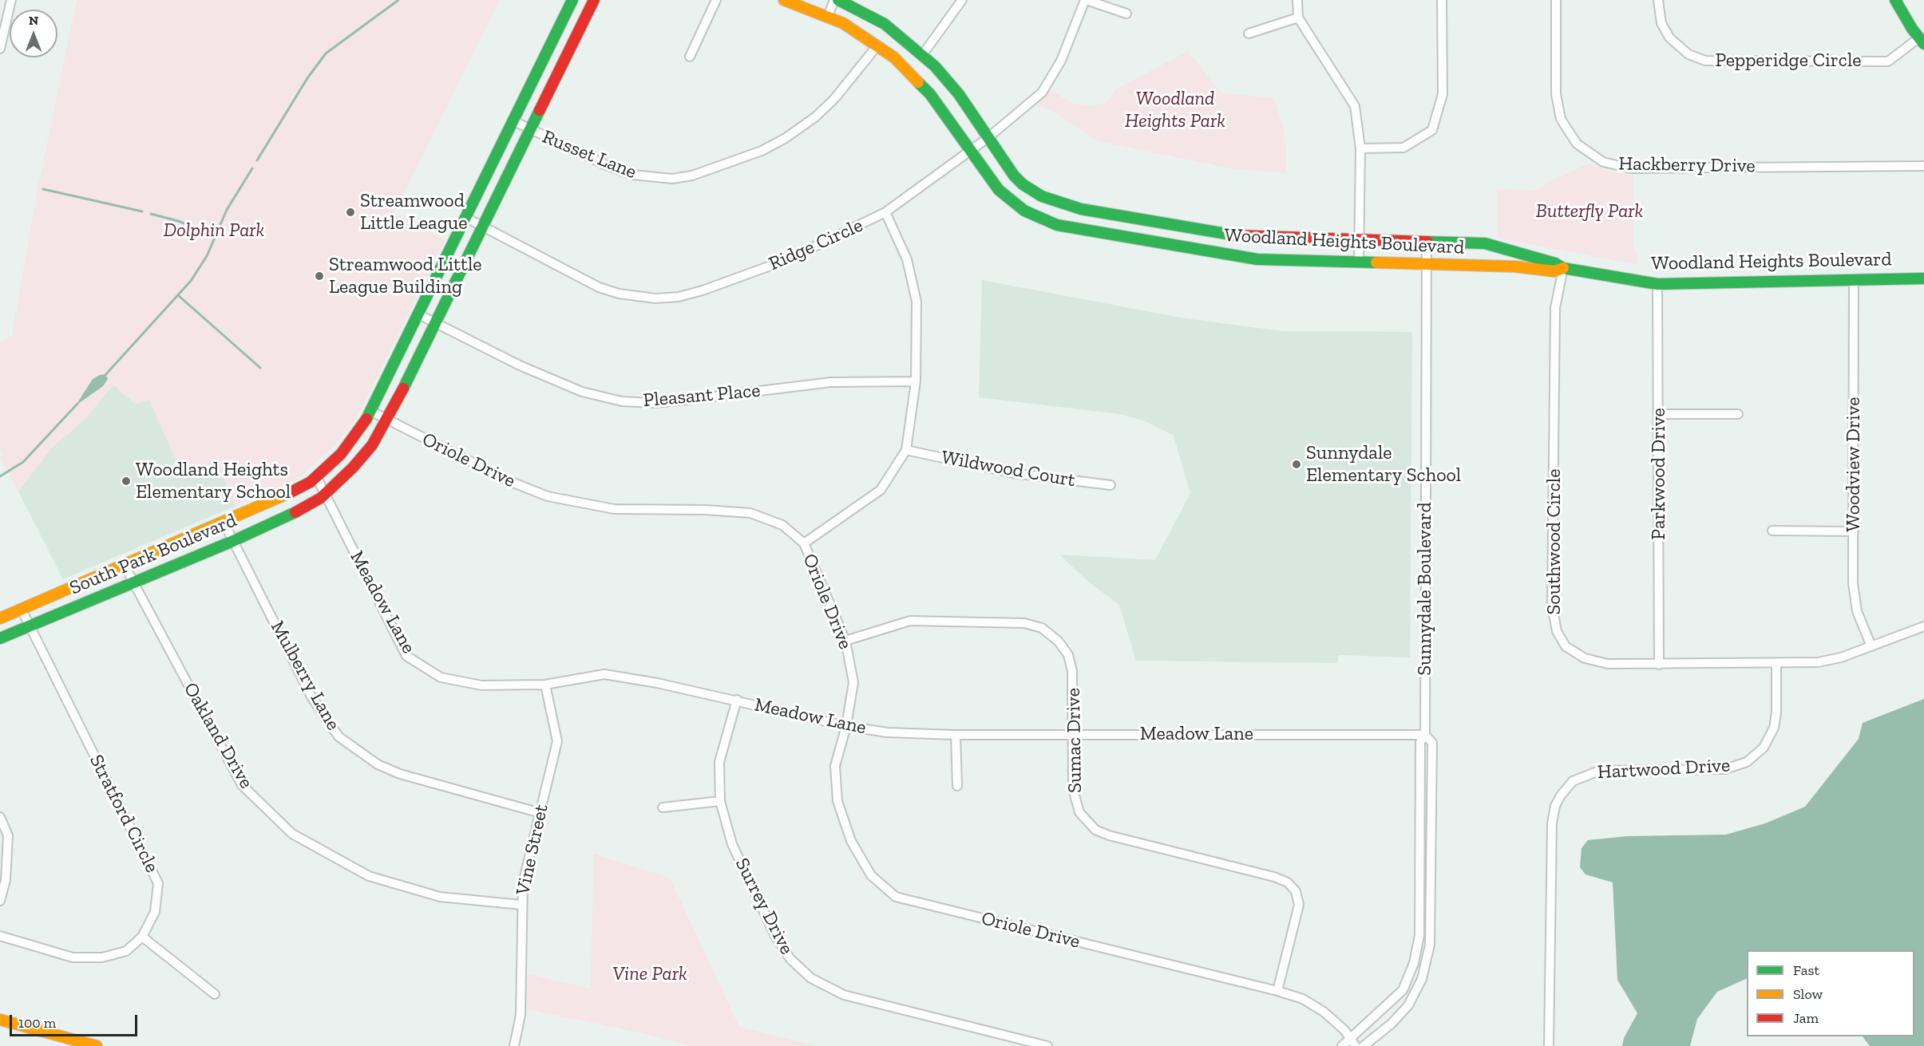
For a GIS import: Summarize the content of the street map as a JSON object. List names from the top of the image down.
{
  "streets": {
    "street": [
      "Pepperidge Circle",
      "Russet Lane",
      "Hackberry Drive",
      "Woodland Heights Boulevard",
      "Ridge Circle",
      "Pleasant Place",
      "Oriole Drive",
      "Woodview Drive",
      "Wildwood Court",
      "Parkwood Drive",
      "Southwood Circle",
      "South Park Boulevard",
      "Sunnydale Boulevard",
      "Meadow Lane",
      "Mulberry Lane",
      "Oakland Drive",
      "Sumac Drive",
      "Hartwood Drive",
      "Stratford Circle",
      "Vine Street",
      "Surrey Drive"
    ]
  },
  "crossings": [
    ["Russet Lane", "Woodland Heights Boulevard"],
    ["Russet Lane", "South Park Boulevard"],
    ["Woodland Heights Boulevard", "Ridge Circle"],
    ["Woodland Heights Boulevard", "Woodview Drive"],
    ["Woodland Heights Boulevard", "Parkwood Drive"],
    ["Woodland Heights Boulevard", "Southwood Circle"],
    ["Woodland Heights Boulevard", "Sunnydale Boulevard"],
    ["Ridge Circle", "South Park Boulevard"],
    ["Pleasant Place", "South Park Boulevard"],
    ["Oriole Drive", "South Park Boulevard"],
    ["Oriole Drive", "Sunnydale Boulevard"],
    ["Oriole Drive", "Meadow Lane"],
    ["Oriole Drive", "Sumac Drive"],
    ["Woodview Drive", "Southwood Circle"],
    ["Parkwood Drive", "Southwood Circle"],
    ["Southwood Circle", "Hartwood Drive"],
    ["South Park Boulevard", "Meadow Lane"],
    ["South Park Boulevard", "Mulberry Lane"],
    ["South Park Boulevard", "Oakland Drive"],
    ["South Park Boulevard", "Stratford Circle"],
    ["Sunnydale Boulevard", "Meadow Lane"],
    ["Meadow Lane", "Sumac Drive"],
    ["Meadow Lane", "Vine Street"],
    ["Meadow Lane", "Surrey Drive"],
    ["Mulberry Lane", "Vine Street"],
    ["Oakland Drive", "Vine Street"]
  ],
  "parks": [
    "Woodland Heights Park",
    "Butterfly Park",
    "Dolphin Park",
    "Vine Park"
  ],
  "places": [
    "Streamwood Little League",
    "Streamwood Little League Building",
    "Sunnydale Elementary School",
    "Woodland Heights Elementary School"
  ],
  "legend": ["Fast", "Slow", "Jam"],
  "scale_bar": "100 m",
  "north": "top"
}
